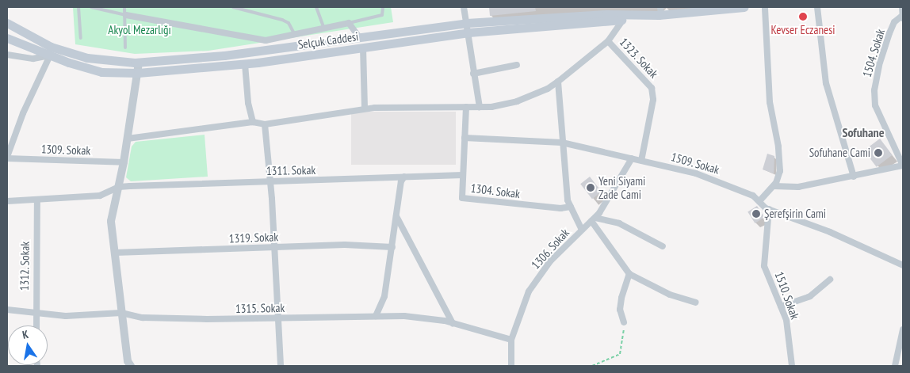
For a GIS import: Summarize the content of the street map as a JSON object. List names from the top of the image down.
{
  "streets": {
    "main road": ["Selçuk Caddesi"],
    "street": [
      "1504. Sokak",
      "1323. Sokak",
      "1309. Sokak",
      "1509. Sokak",
      "1311. Sokak",
      "1304. Sokak",
      "1319. Sokak",
      "1306. Sokak",
      "1312. Sokak",
      "1510. Sokak",
      "1315. Sokak"
    ]
  },
  "crossings": [
    ["1323. Sokak", "1509. Sokak"],
    ["1509. Sokak", "1304. Sokak"],
    ["1509. Sokak", "1306. Sokak"],
    ["1509. Sokak", "1510. Sokak"],
    ["1311. Sokak", "1304. Sokak"],
    ["1306. Sokak", "1315. Sokak"],
    ["1312. Sokak", "1315. Sokak"]
  ],
  "districts": ["Sofuhane"],
  "parks": ["Akyol Mezarlığı"],
  "places": [
    "Kevser Eczanesi",
    "Sofuhane Cami",
    "Yeni Siyami Zade Cami",
    "Şerefşirin Cami"
  ],
  "north": "top"
}
